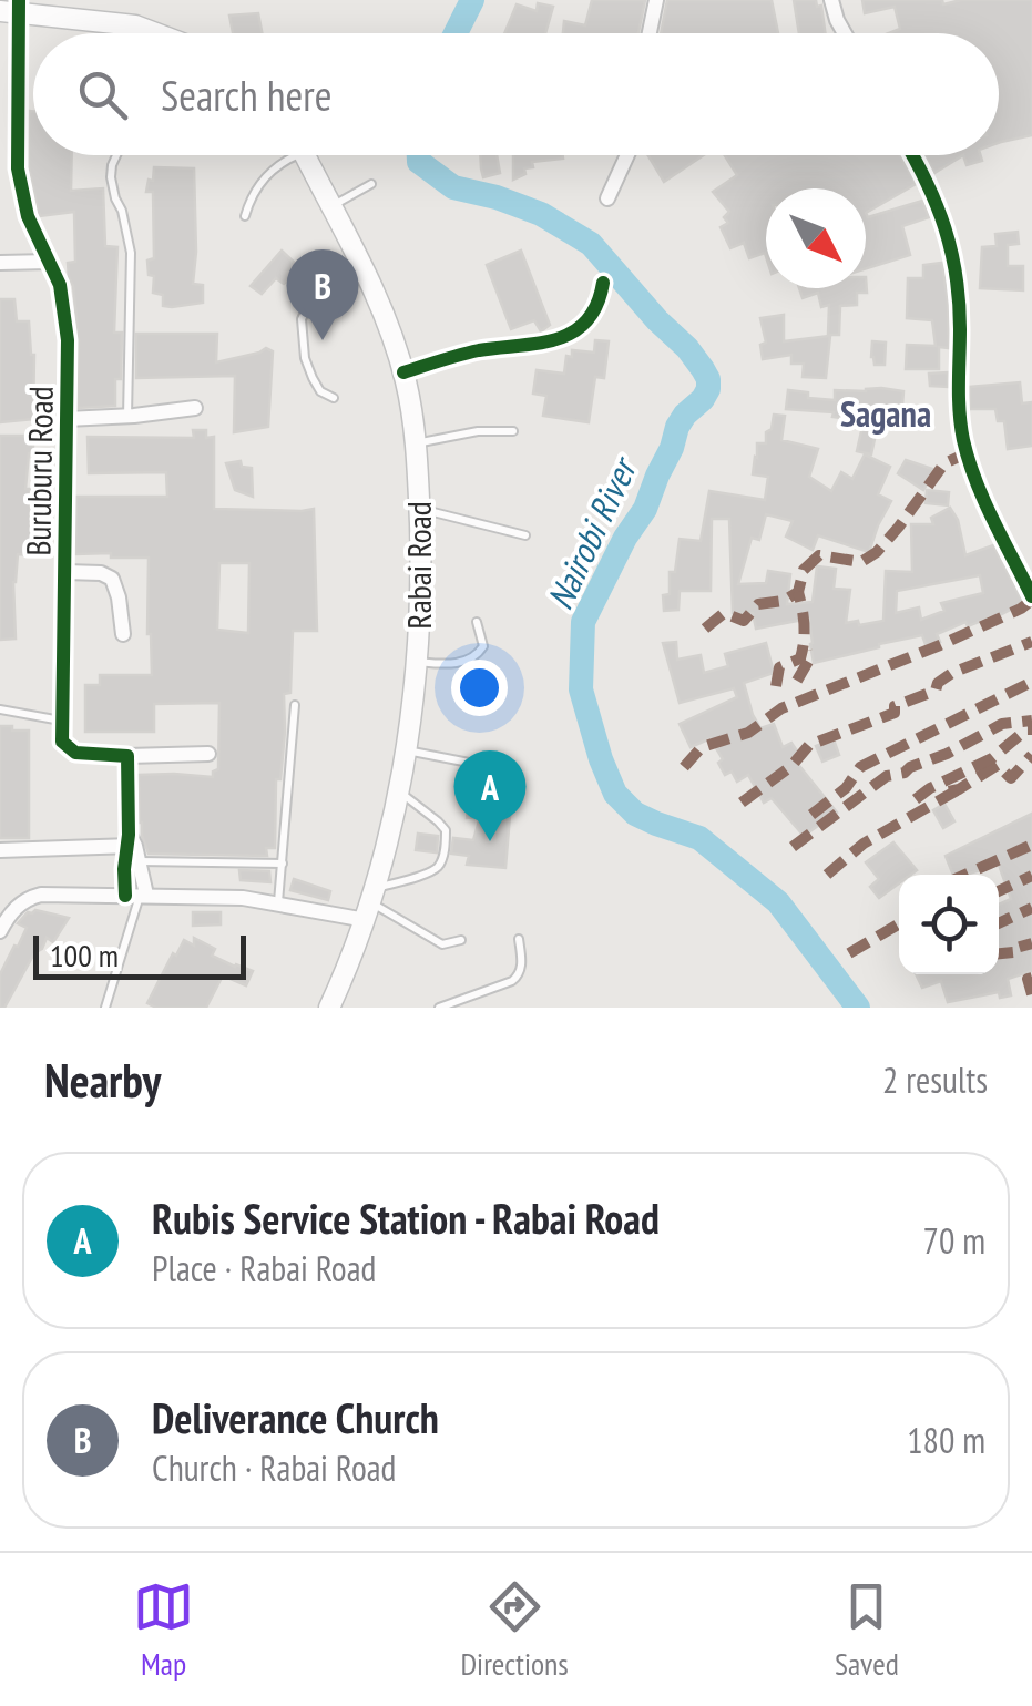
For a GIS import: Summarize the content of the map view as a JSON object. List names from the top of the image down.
{
  "streets": {
    "main road": ["Rabai Road"],
    "street": ["Buruburu Road"]
  },
  "districts": ["Sagana"],
  "water": ["Nairobi River"],
  "scale_bar": "100 m",
  "north": "bottom right",
  "page": {
    "search": "Search here",
    "pins": ["B", "A"],
    "scale": "100 m",
    "heading": ["Nearby", "2 results"],
    "list": [
      {
        "mark": "A",
        "name": "Rubis Service Station - Rabai Road",
        "note": "Place · Rabai Road",
        "value": "70 m"
      },
      {
        "mark": "B",
        "name": "Deliverance Church",
        "note": "Church · Rabai Road",
        "value": "180 m"
      }
    ],
    "nav": ["Map", "Directions", "Saved"]
  }
}
